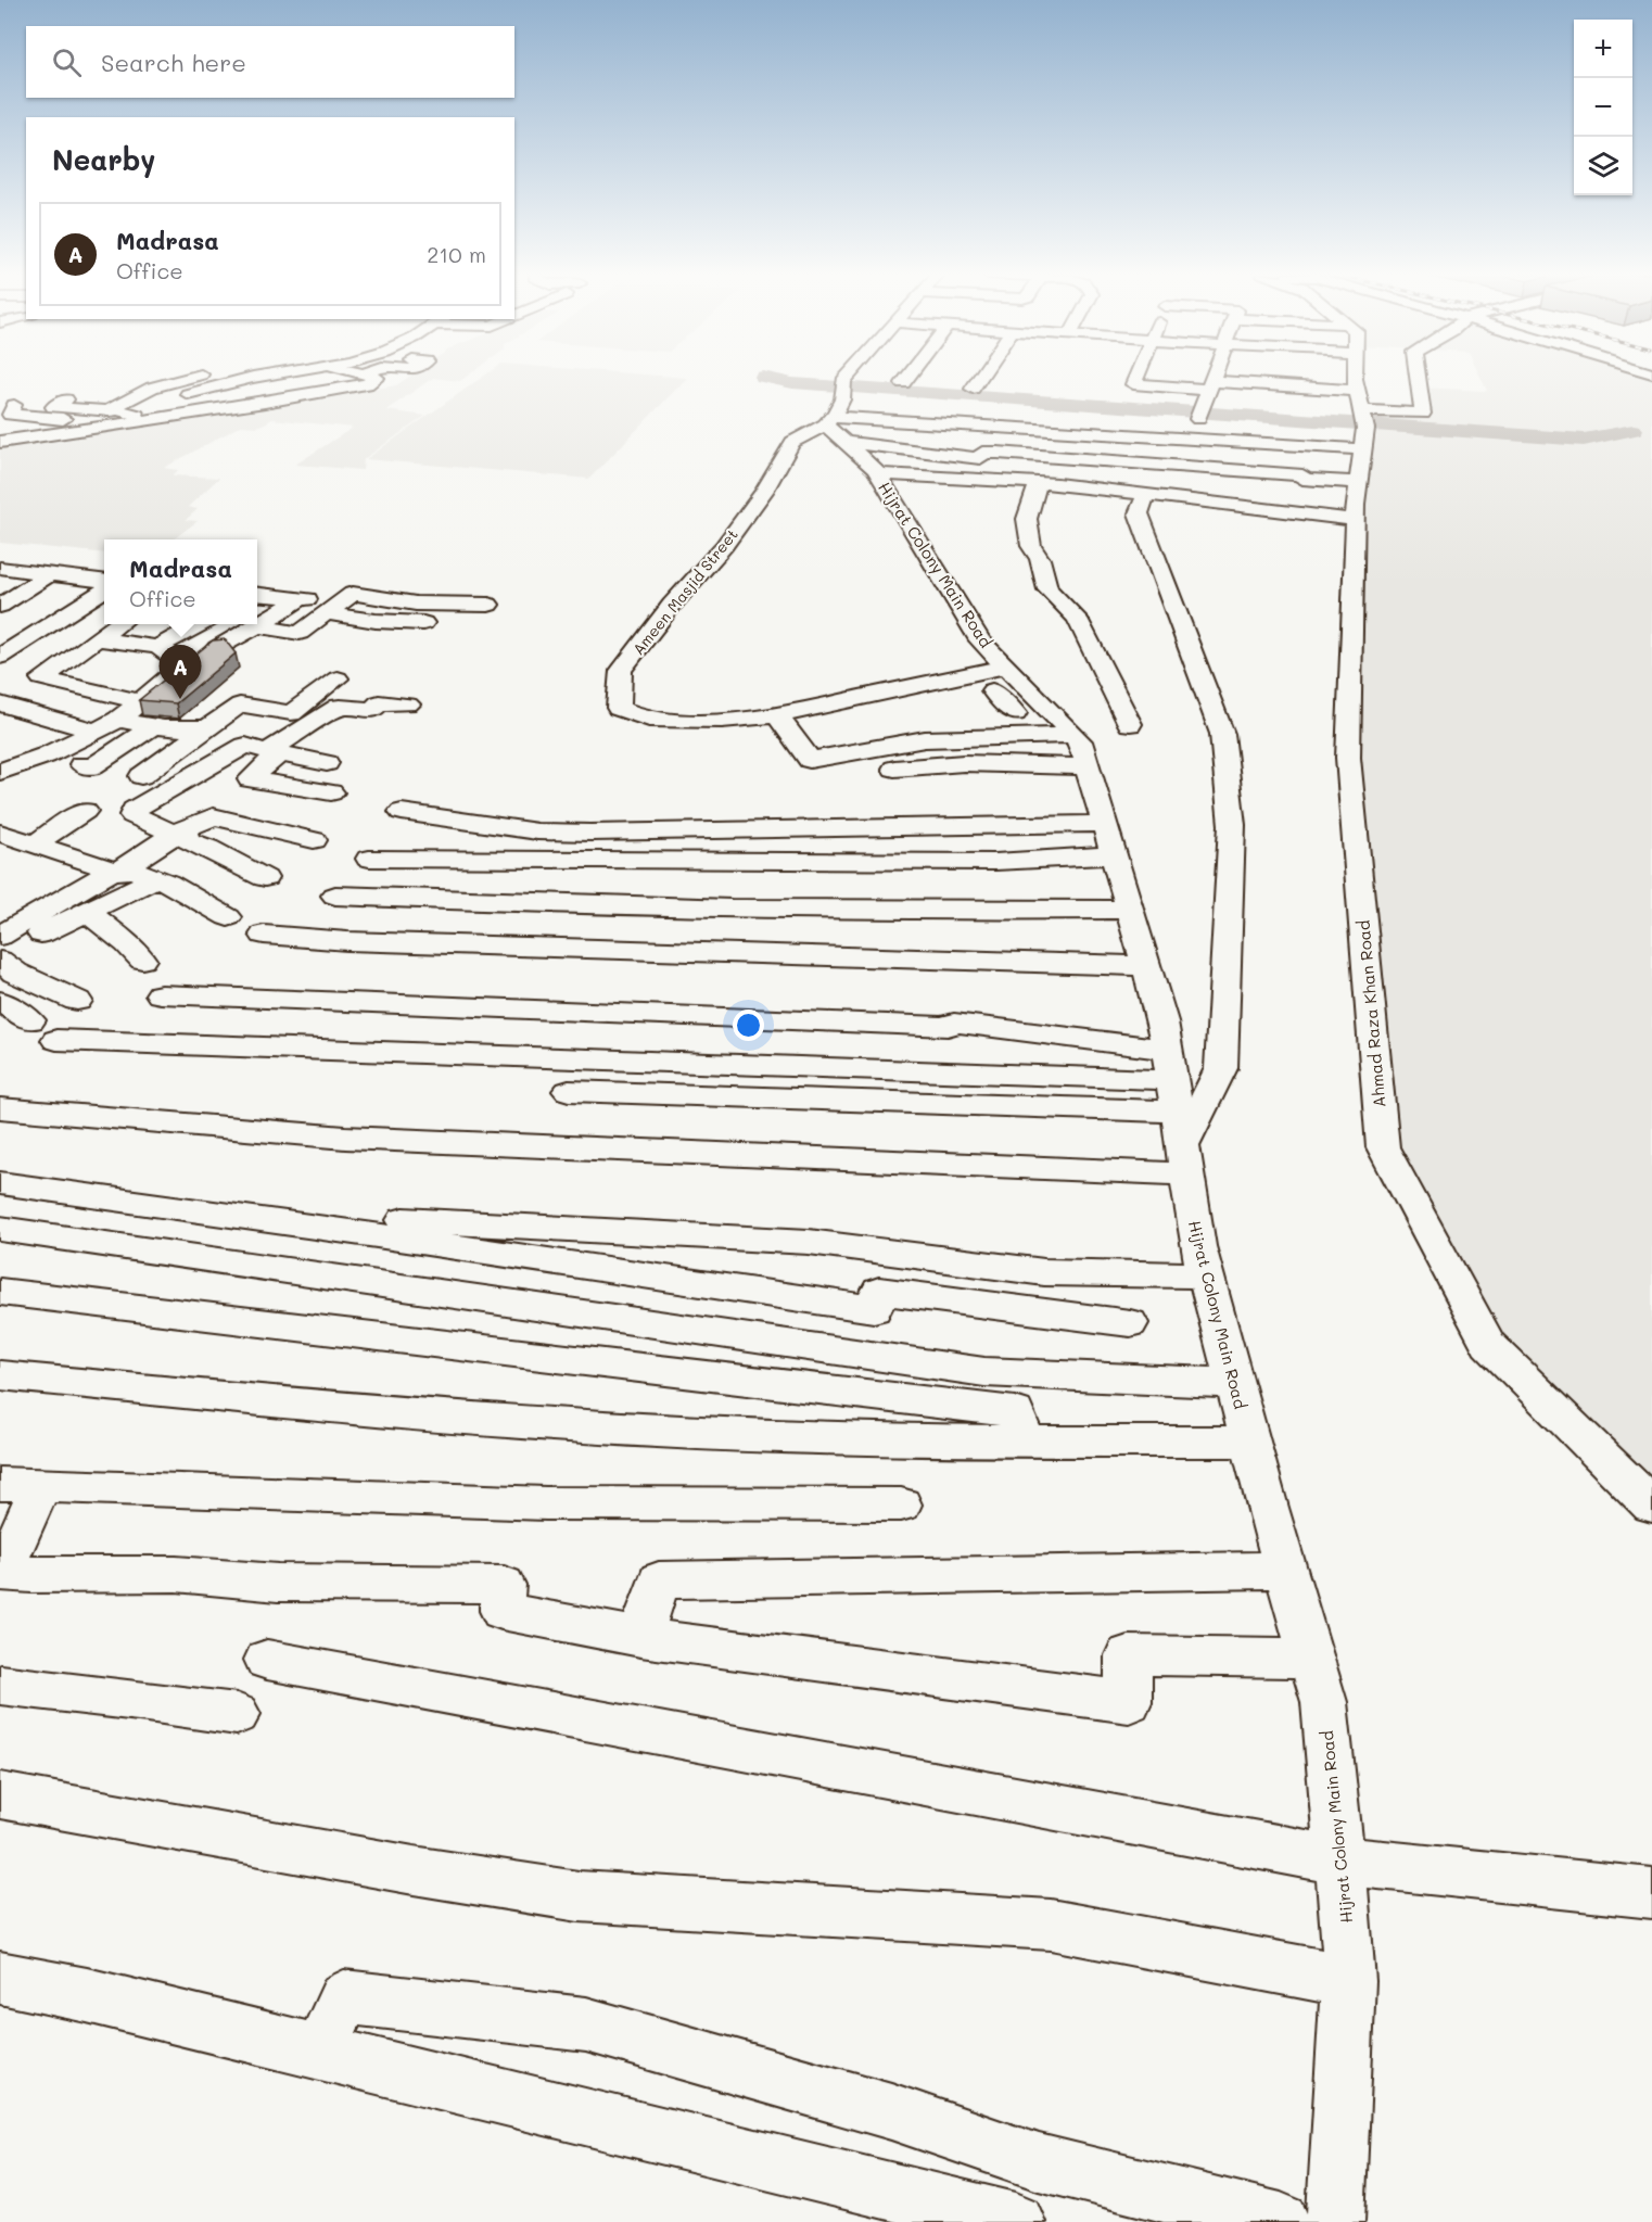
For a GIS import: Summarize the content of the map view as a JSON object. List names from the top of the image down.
{
  "streets": {
    "street": ["Hijrat Colony Main Road", "Ameen Masjid Street", "Ahmad Raza Khan Road"]
  },
  "crossings": [
    ["Hijrat Colony Main Road", "Ameen Masjid Street"]
  ],
  "page": {
    "map_buttons": ["+", "−"],
    "search": "Search here",
    "heading": "Nearby",
    "list": [
      {
        "mark": "A",
        "name": "Madrasa",
        "note": "Office",
        "value": "210 m"
      }
    ],
    "popup": ["Madrasa", "Office"],
    "pins": "A"
  }
}
